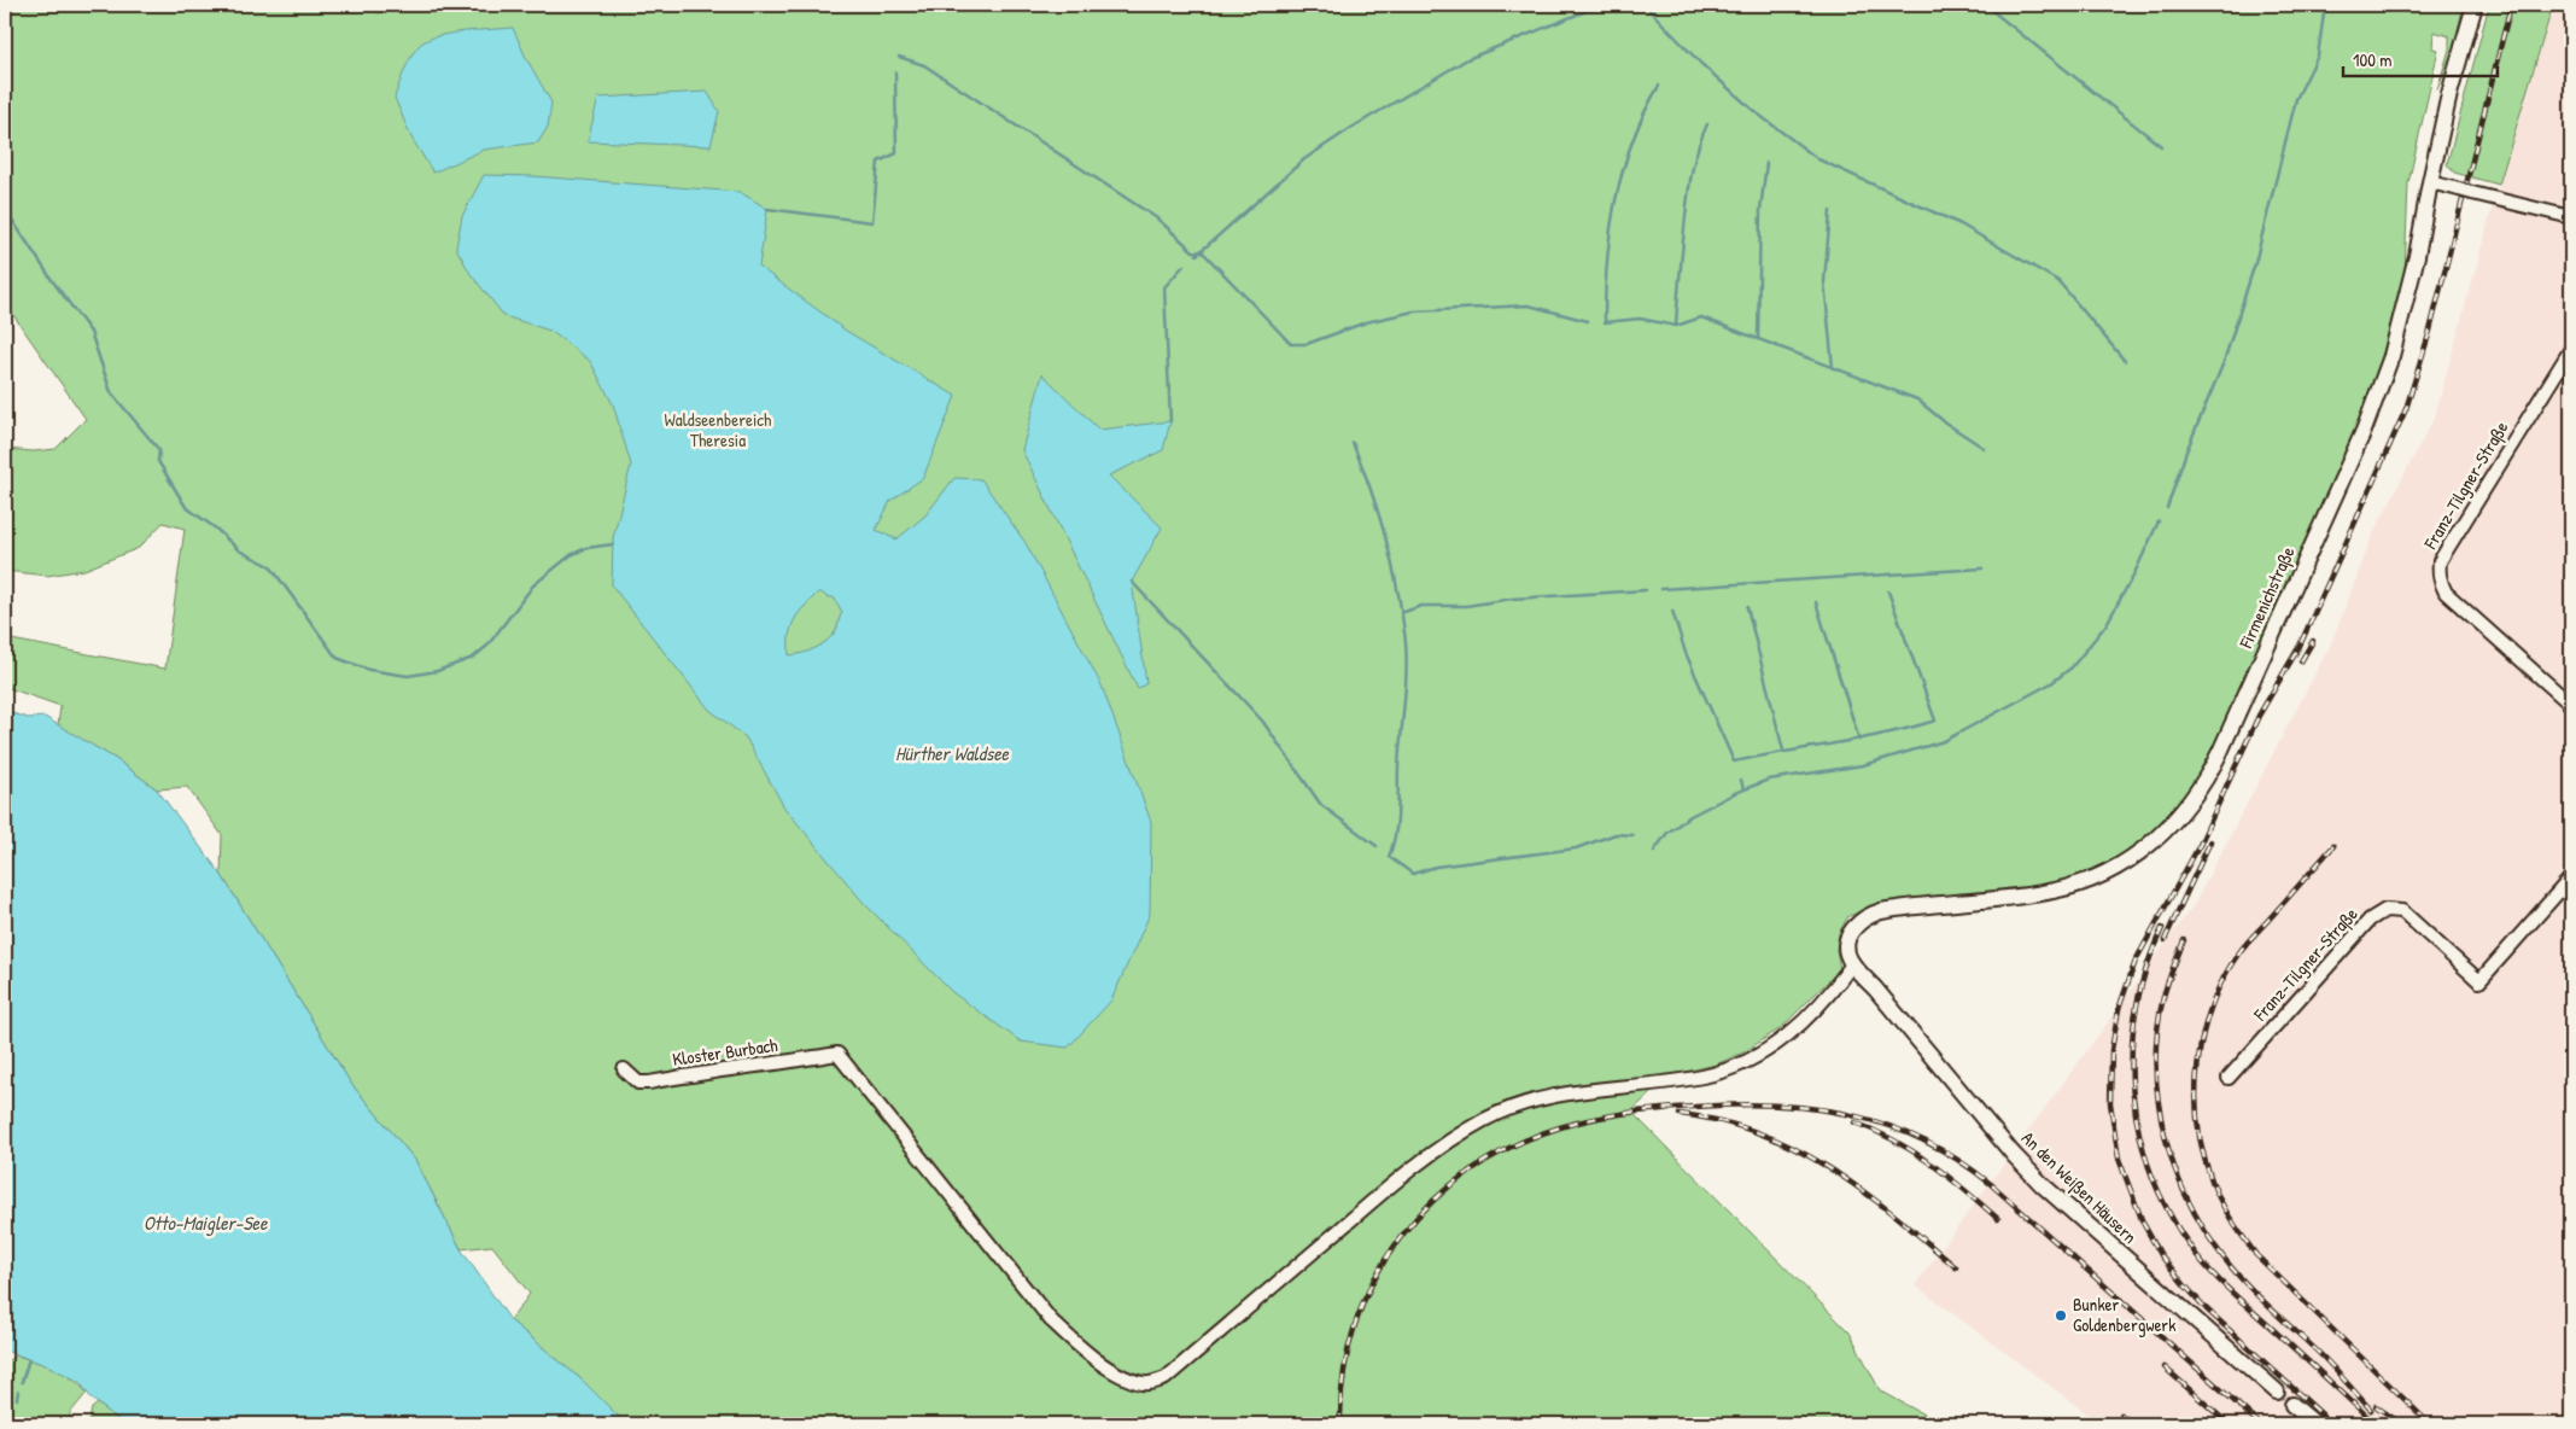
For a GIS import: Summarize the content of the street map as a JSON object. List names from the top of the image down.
{
  "streets": {
    "street": [
      "Franz-Tilgner-Straße",
      "Firmenichstraße",
      "Kloster Burbach",
      "An den Weißen Häusern"
    ]
  },
  "crossings": [
    ["Firmenichstraße", "Kloster Burbach"],
    ["Firmenichstraße", "An den Weißen Häusern"],
    ["Kloster Burbach", "An den Weißen Häusern"]
  ],
  "water": ["Hürther Waldsee", "Otto-Maigler-See"],
  "parks": ["Waldseenbereich Theresia"],
  "places": ["Bunker Goldenbergwerk"],
  "scale_bar": "100 m"
}
